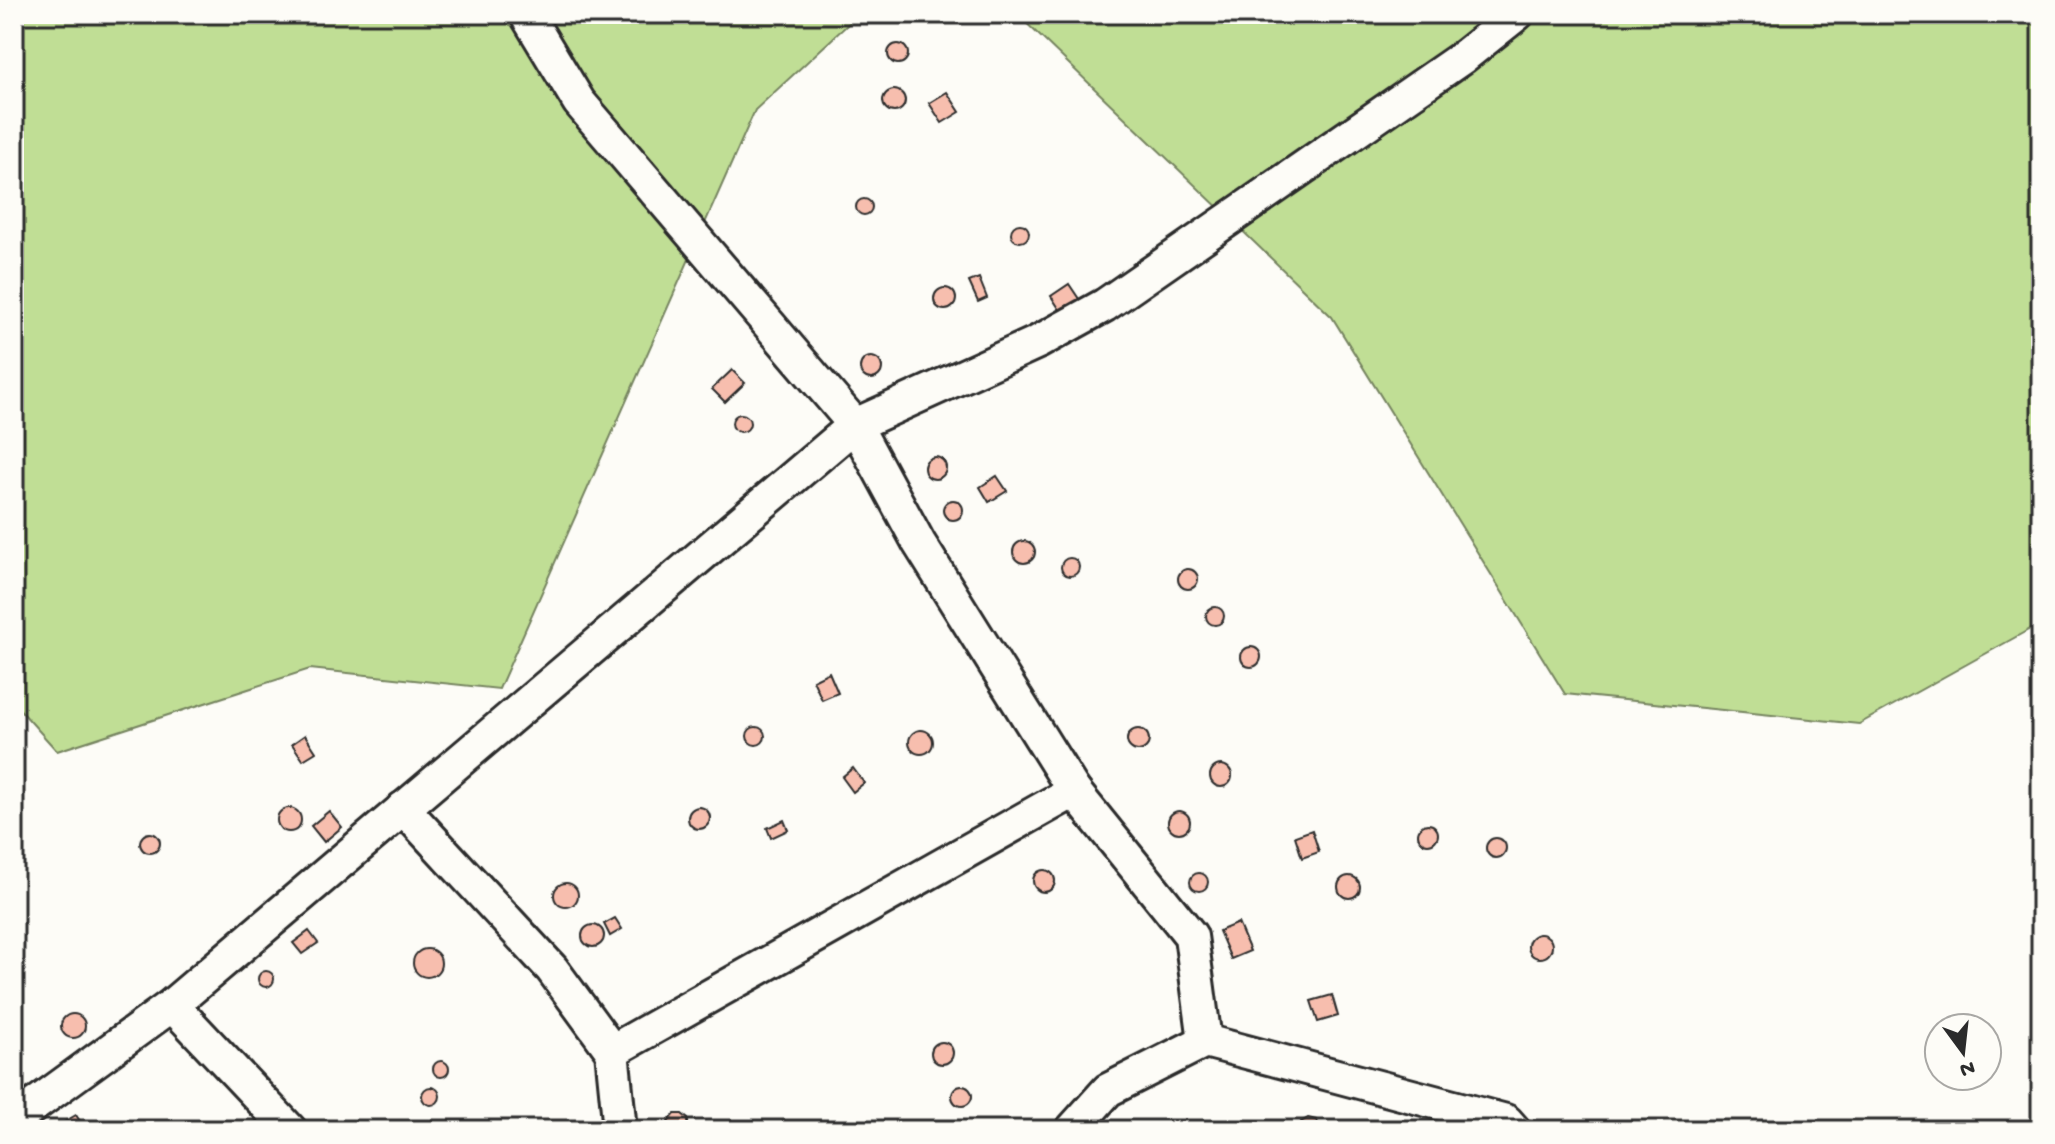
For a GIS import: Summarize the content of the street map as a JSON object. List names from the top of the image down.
{
  "north": "bottom"
}
